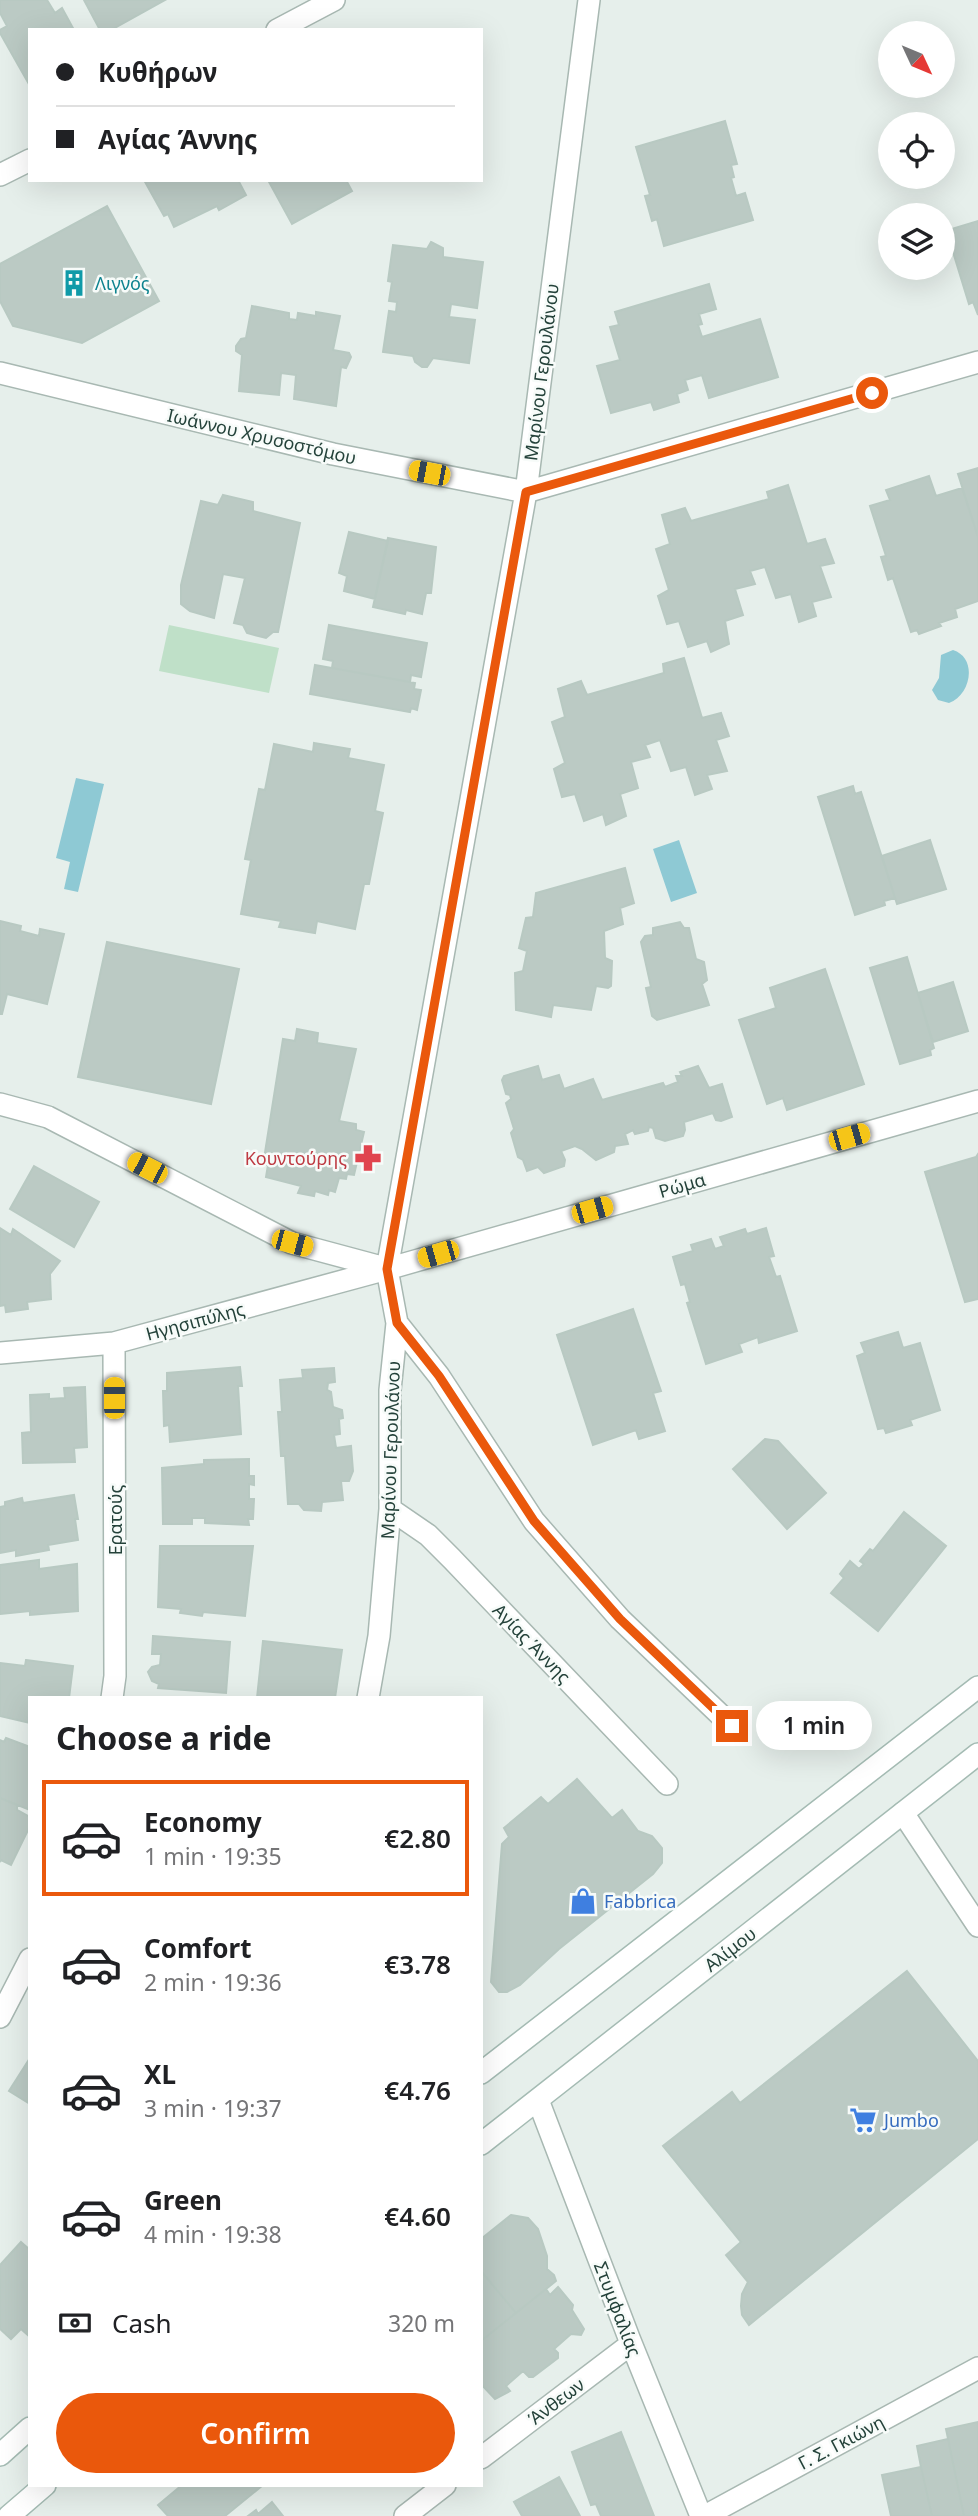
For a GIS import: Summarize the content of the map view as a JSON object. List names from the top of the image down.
{
  "streets": {
    "street": [
      "Μαρίνου Γερουλάνου",
      "Ιωάννου Χρυσοστόμου",
      "Ρώμα",
      "Ηγησιπύλης",
      "Ερατούς",
      "Αγίας Άννης",
      "Αλίμου",
      "Στυμφαλίας",
      "Άνθεων",
      "Γ. Σ. Γκιώνη"
    ]
  },
  "crossings": [
    ["Μαρίνου Γερουλάνου", "Ιωάννου Χρυσοστόμου"],
    ["Μαρίνου Γερουλάνου", "Ρώμα"],
    ["Μαρίνου Γερουλάνου", "Ηγησιπύλης"],
    ["Μαρίνου Γερουλάνου", "Αγίας Άννης"],
    ["Ρώμα", "Ηγησιπύλης"],
    ["Ηγησιπύλης", "Ερατούς"],
    ["Αλίμου", "Στυμφαλίας"],
    ["Στυμφαλίας", "Άνθεων"],
    ["Στυμφαλίας", "Γ. Σ. Γκιώνη"]
  ],
  "places": {
    "building": ["Λιγνός"],
    "pharmacy": ["Κουντούρης"],
    "shop": ["Fabbrica"],
    "supermarket": ["Jumbo"]
  },
  "north": "bottom right",
  "page": {
    "banner": ["Κυθήρων", "Αγίας Άννης"],
    "heading": "Choose a ride",
    "bubble": "1 min",
    "list": [
      {
        "name": "Economy",
        "note": "1 min · 19:35",
        "value": "€2.80"
      },
      {
        "name": "Comfort",
        "note": "2 min · 19:36",
        "value": "€3.78"
      },
      {
        "name": "XL",
        "note": "3 min · 19:37",
        "value": "€4.76"
      },
      {
        "name": "Green",
        "note": "4 min · 19:38",
        "value": "€4.60"
      }
    ],
    "pay": ["Cash", "320 m"],
    "buttons": "Confirm"
  }
}
